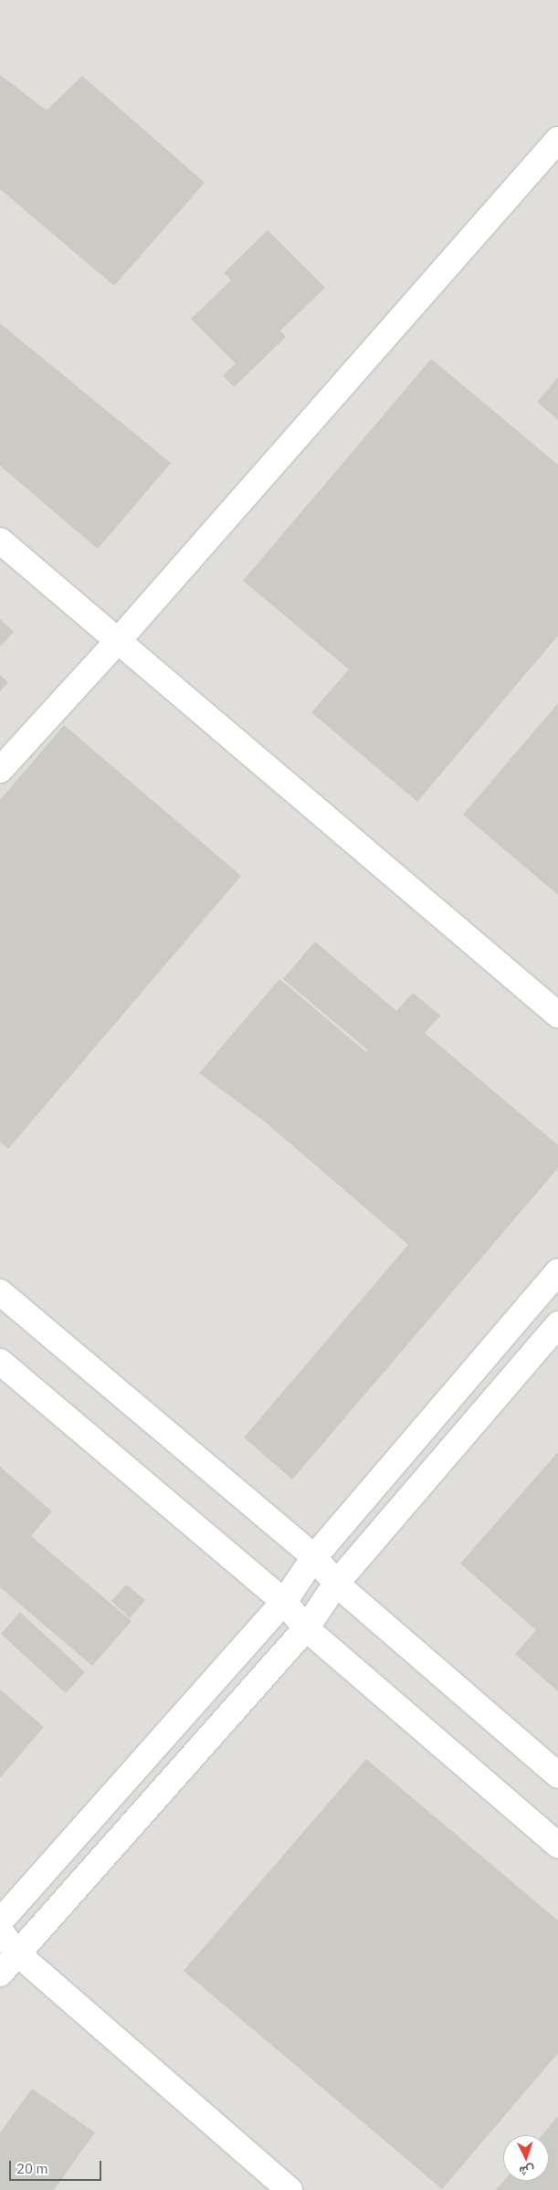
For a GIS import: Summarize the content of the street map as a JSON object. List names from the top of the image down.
{
  "scale_bar": "20 m",
  "north": "bottom"
}
